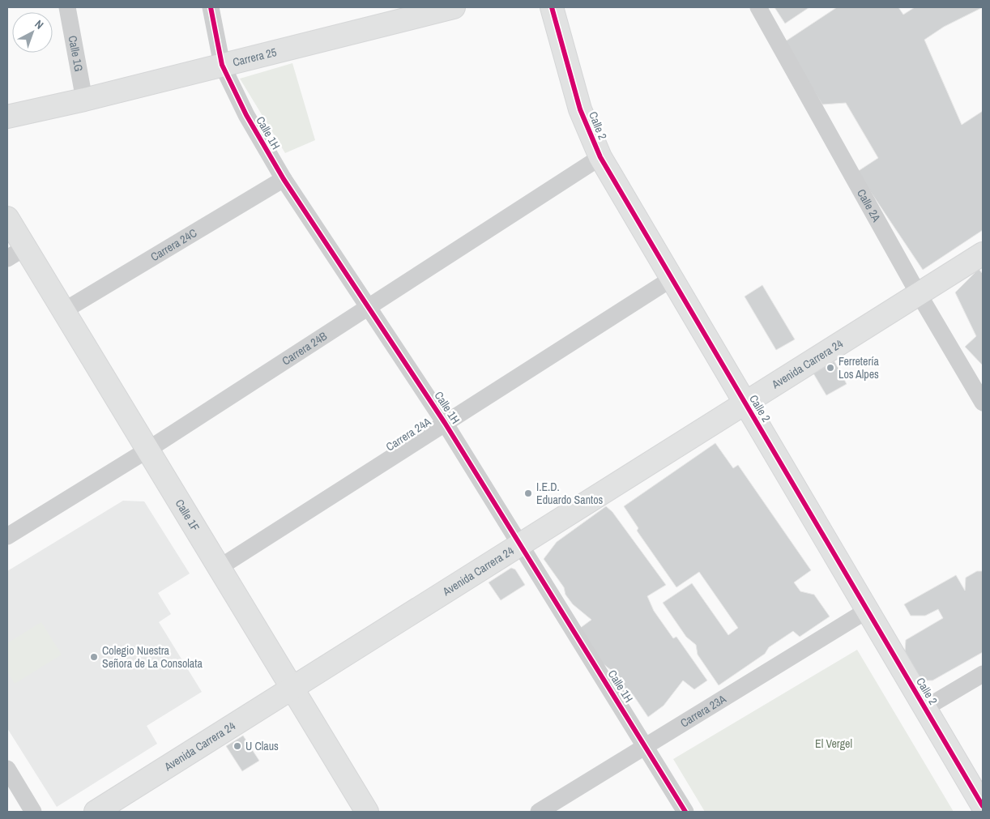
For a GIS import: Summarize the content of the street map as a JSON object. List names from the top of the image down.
{
  "streets": {
    "street": [
      "Calle 1G",
      "Carrera 25",
      "Calle 2",
      "Calle 1H",
      "Calle 2A",
      "Carrera 24C",
      "Carrera 24B",
      "Avenida Carrera 24",
      "Carrera 24A",
      "Calle 1F",
      "Carrera 23A"
    ]
  },
  "crossings": [
    ["Calle 1G", "Carrera 25"],
    ["Carrera 25", "Calle 1H"],
    ["Calle 2", "Carrera 24B"],
    ["Calle 2", "Avenida Carrera 24"],
    ["Calle 2", "Carrera 24A"],
    ["Calle 2", "Carrera 23A"],
    ["Calle 1H", "Carrera 24C"],
    ["Calle 1H", "Carrera 24B"],
    ["Calle 1H", "Avenida Carrera 24"],
    ["Calle 1H", "Carrera 24A"],
    ["Calle 1H", "Carrera 23A"],
    ["Calle 2A", "Avenida Carrera 24"],
    ["Carrera 24C", "Calle 1F"],
    ["Carrera 24B", "Calle 1F"],
    ["Avenida Carrera 24", "Calle 1F"],
    ["Carrera 24A", "Calle 1F"]
  ],
  "parks": ["El Vergel"],
  "places": [
    "Ferretería Los Alpes",
    "I.E.D. Eduardo Santos",
    "Colegio Nuestra Señora de La Consolata",
    "U Claus"
  ],
  "north": "top right"
}
